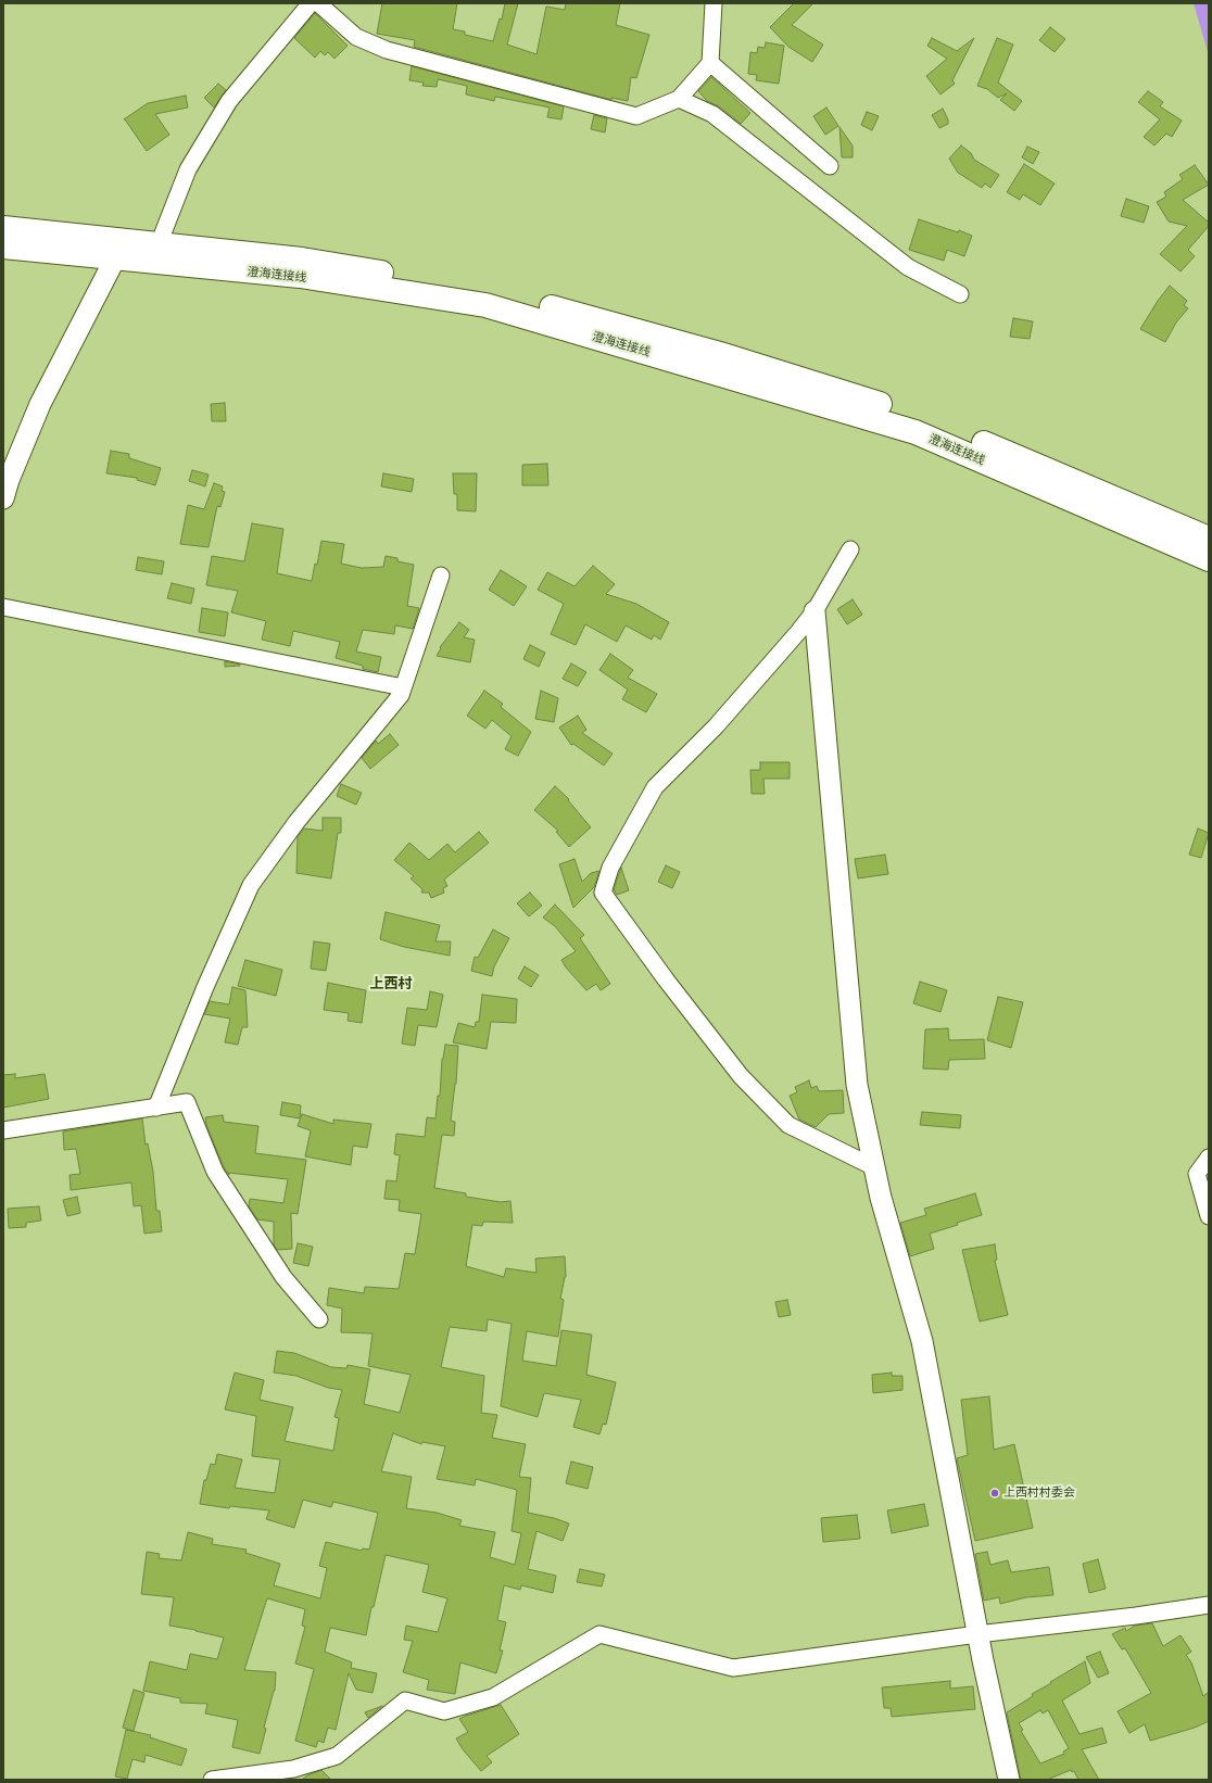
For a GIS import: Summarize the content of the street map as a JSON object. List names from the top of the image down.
{
  "streets": {
    "highway": ["澄海连接线"]
  },
  "districts": ["上西村"],
  "places": ["上西村村委会"]
}
